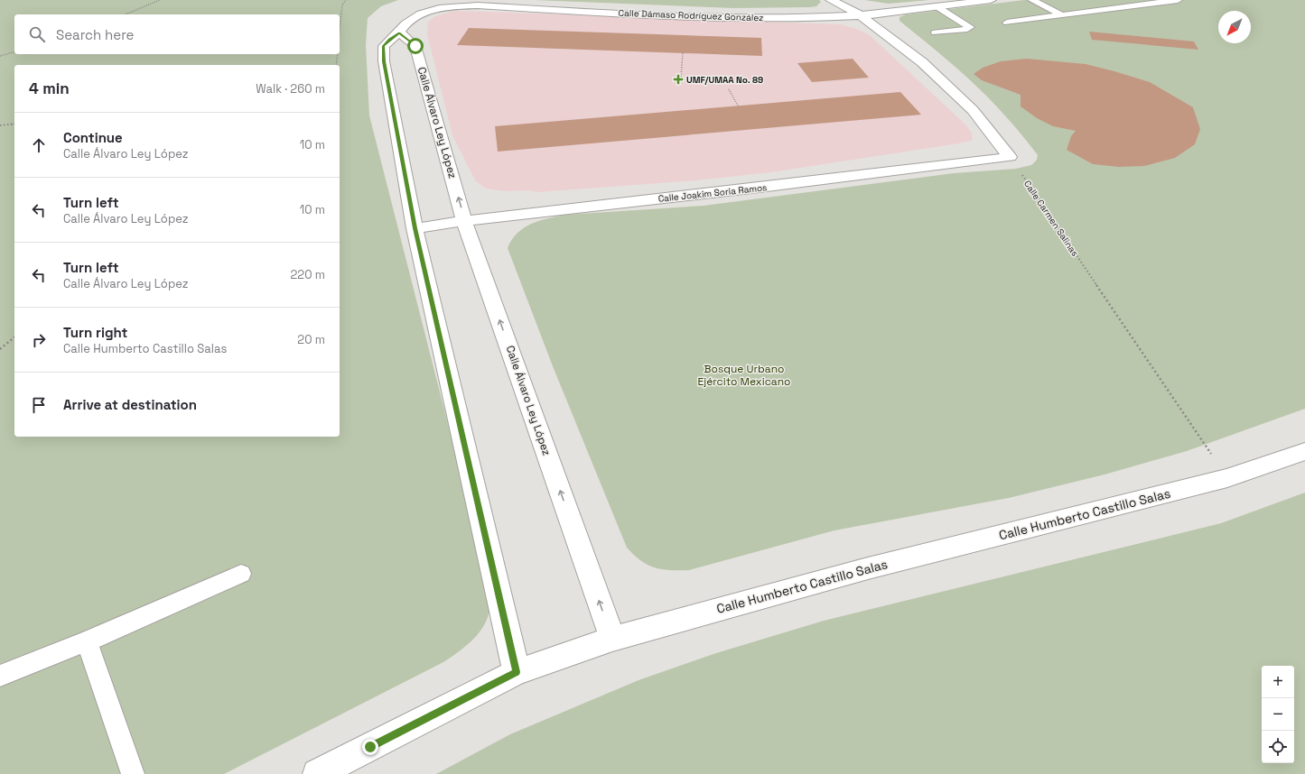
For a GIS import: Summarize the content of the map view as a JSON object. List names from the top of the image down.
{
  "streets": {
    "street": [
      "Calle Dámaso Rodríguez González",
      "Calle Álvaro Ley López",
      "Calle Joakim Soria Ramos",
      "Calle Humberto Castillo Salas"
    ],
    "path": ["Calle Carmen Salinas"]
  },
  "crossings": [
    ["Calle Dámaso Rodríguez González", "Calle Álvaro Ley López"],
    ["Calle Álvaro Ley López", "Calle Joakim Soria Ramos"],
    ["Calle Álvaro Ley López", "Calle Humberto Castillo Salas"],
    ["Calle Joakim Soria Ramos", "Calle Carmen Salinas"],
    ["Calle Carmen Salinas", "Calle Humberto Castillo Salas"]
  ],
  "parks": ["Bosque Urbano Ejército Mexicano"],
  "places": {
    "health": ["UMF/UMAA No. 89"]
  },
  "north": "bottom left",
  "page": {
    "search": "Search here",
    "heading": ["4 min", "Walk · 260 m"],
    "list": [
      ["Continue", "Calle Álvaro Ley López", "10 m"],
      ["Turn left", "Calle Álvaro Ley López", "10 m"],
      ["Turn left", "Calle Álvaro Ley López", "220 m"],
      ["Turn right", "Calle Humberto Castillo Salas", "20 m"],
      "Arrive at destination"
    ],
    "map_buttons": ["+", "−"]
  }
}
